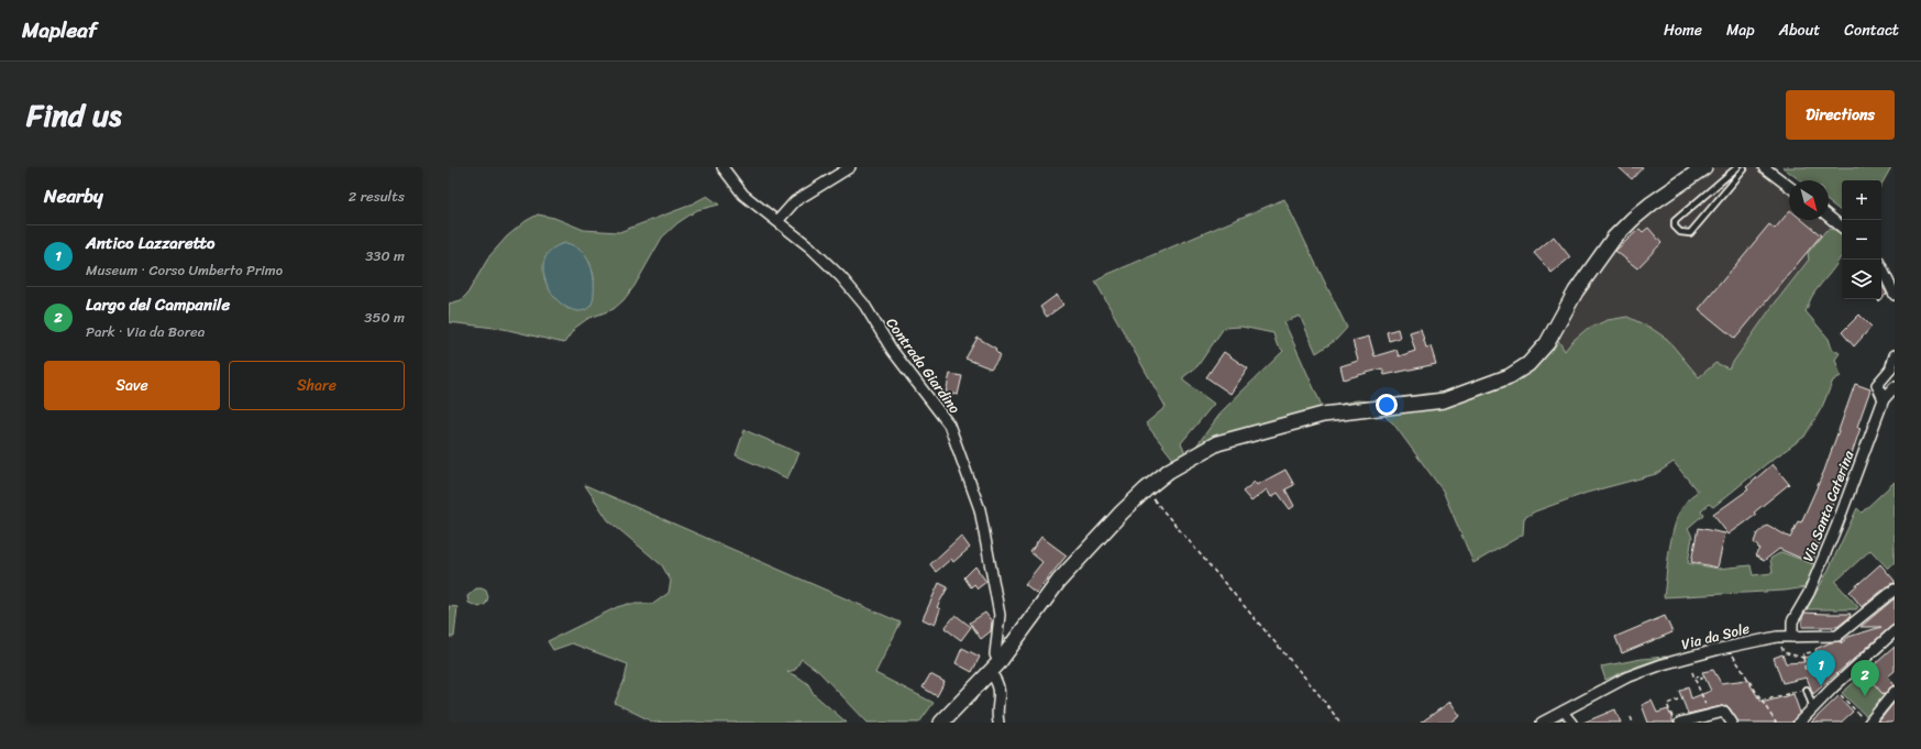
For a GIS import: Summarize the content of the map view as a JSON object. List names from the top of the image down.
{
  "streets": {
    "street": ["Contrada Giardino", "Via Santa Caterina", "Via da Sole"]
  },
  "crossings": [
    ["Via Santa Caterina", "Via da Sole"]
  ],
  "north": "bottom right",
  "page": {
    "header": "Mapleaf",
    "nav": [
      "Home",
      "Map",
      "About",
      "Contact"
    ],
    "title": "Find us",
    "buttons": [
      "Directions",
      ["Save", "Share"]
    ],
    "heading": ["Nearby", "2 results"],
    "map_buttons": ["+", "−"],
    "list": [
      {
        "mark": "1",
        "name": "Antico Lazzaretto",
        "note": "Museum · Corso Umberto Primo",
        "value": "330 m"
      },
      {
        "mark": "2",
        "name": "Largo del Campanile",
        "note": "Park · Via da Borea",
        "value": "350 m"
      }
    ],
    "pins": ["1", "2"]
  }
}
